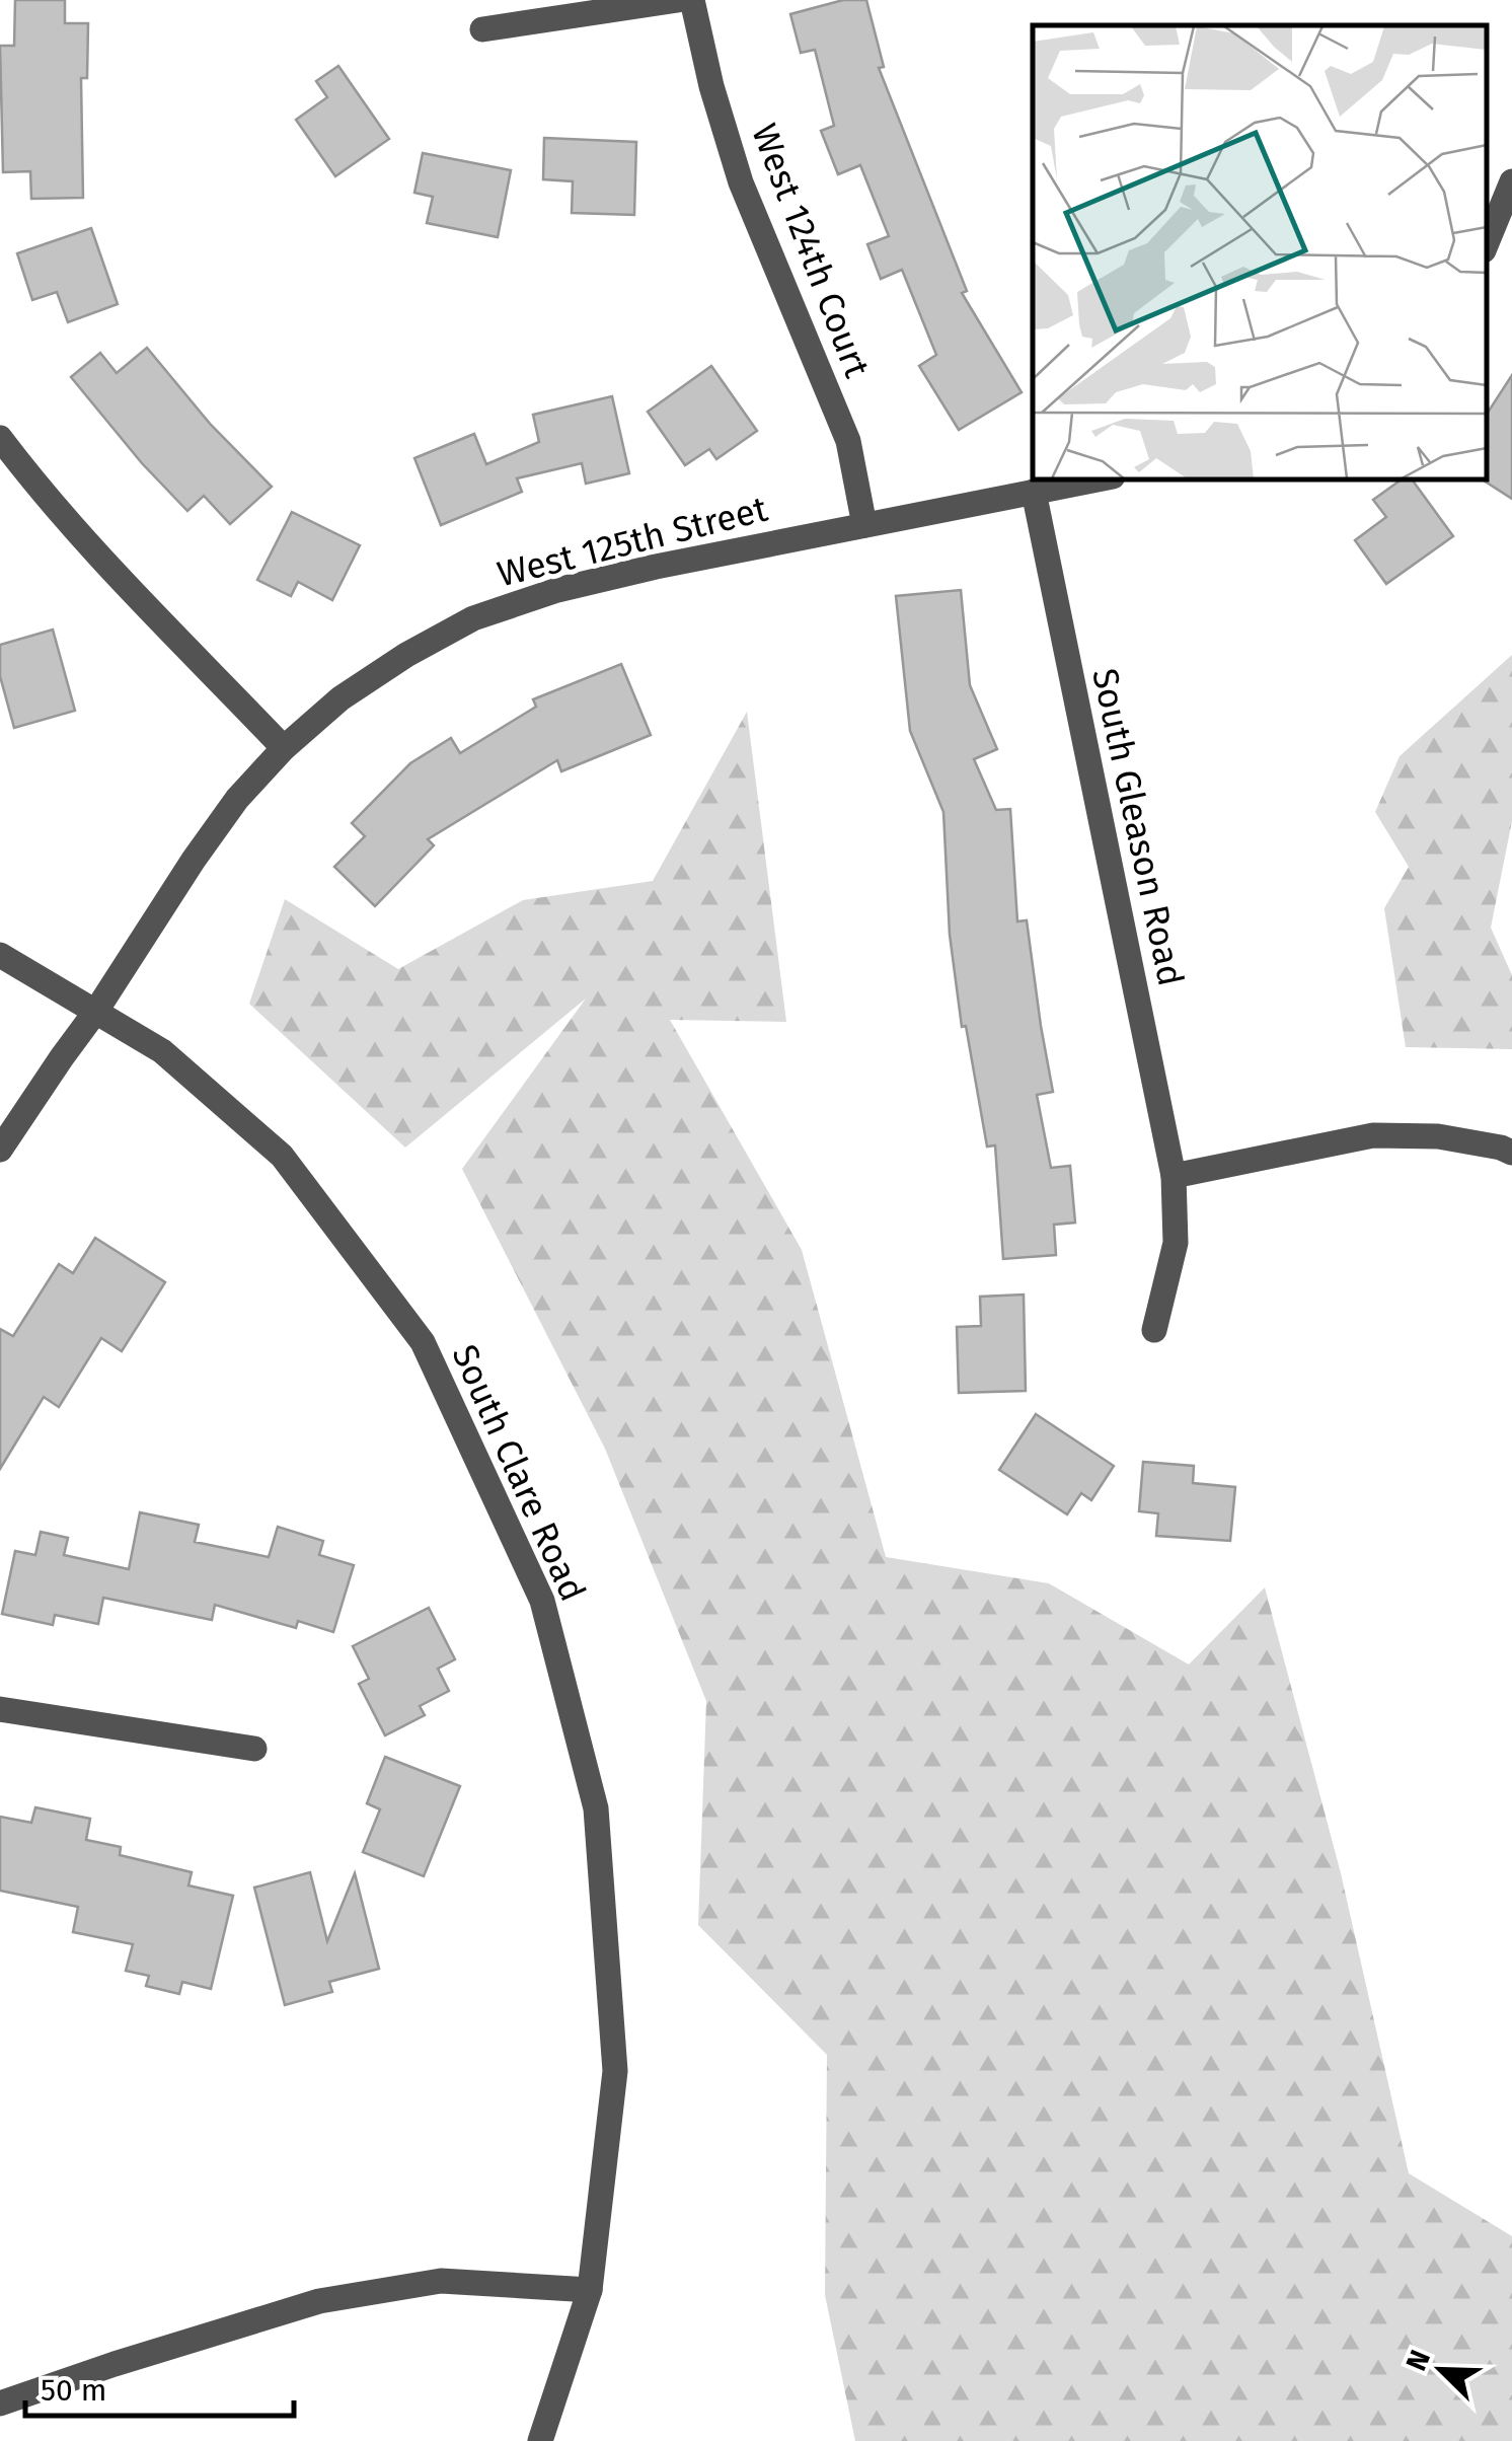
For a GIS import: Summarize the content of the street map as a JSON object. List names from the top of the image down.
{
  "streets": {
    "street": [
      "West 124th Court",
      "West 125th Street",
      "South Gleason Road",
      "South Clare Road"
    ]
  },
  "crossings": [
    ["West 124th Court", "West 125th Street"],
    ["West 125th Street", "South Gleason Road"],
    ["West 125th Street", "South Clare Road"]
  ],
  "scale_bar": "50 m",
  "north": "top left"
}
